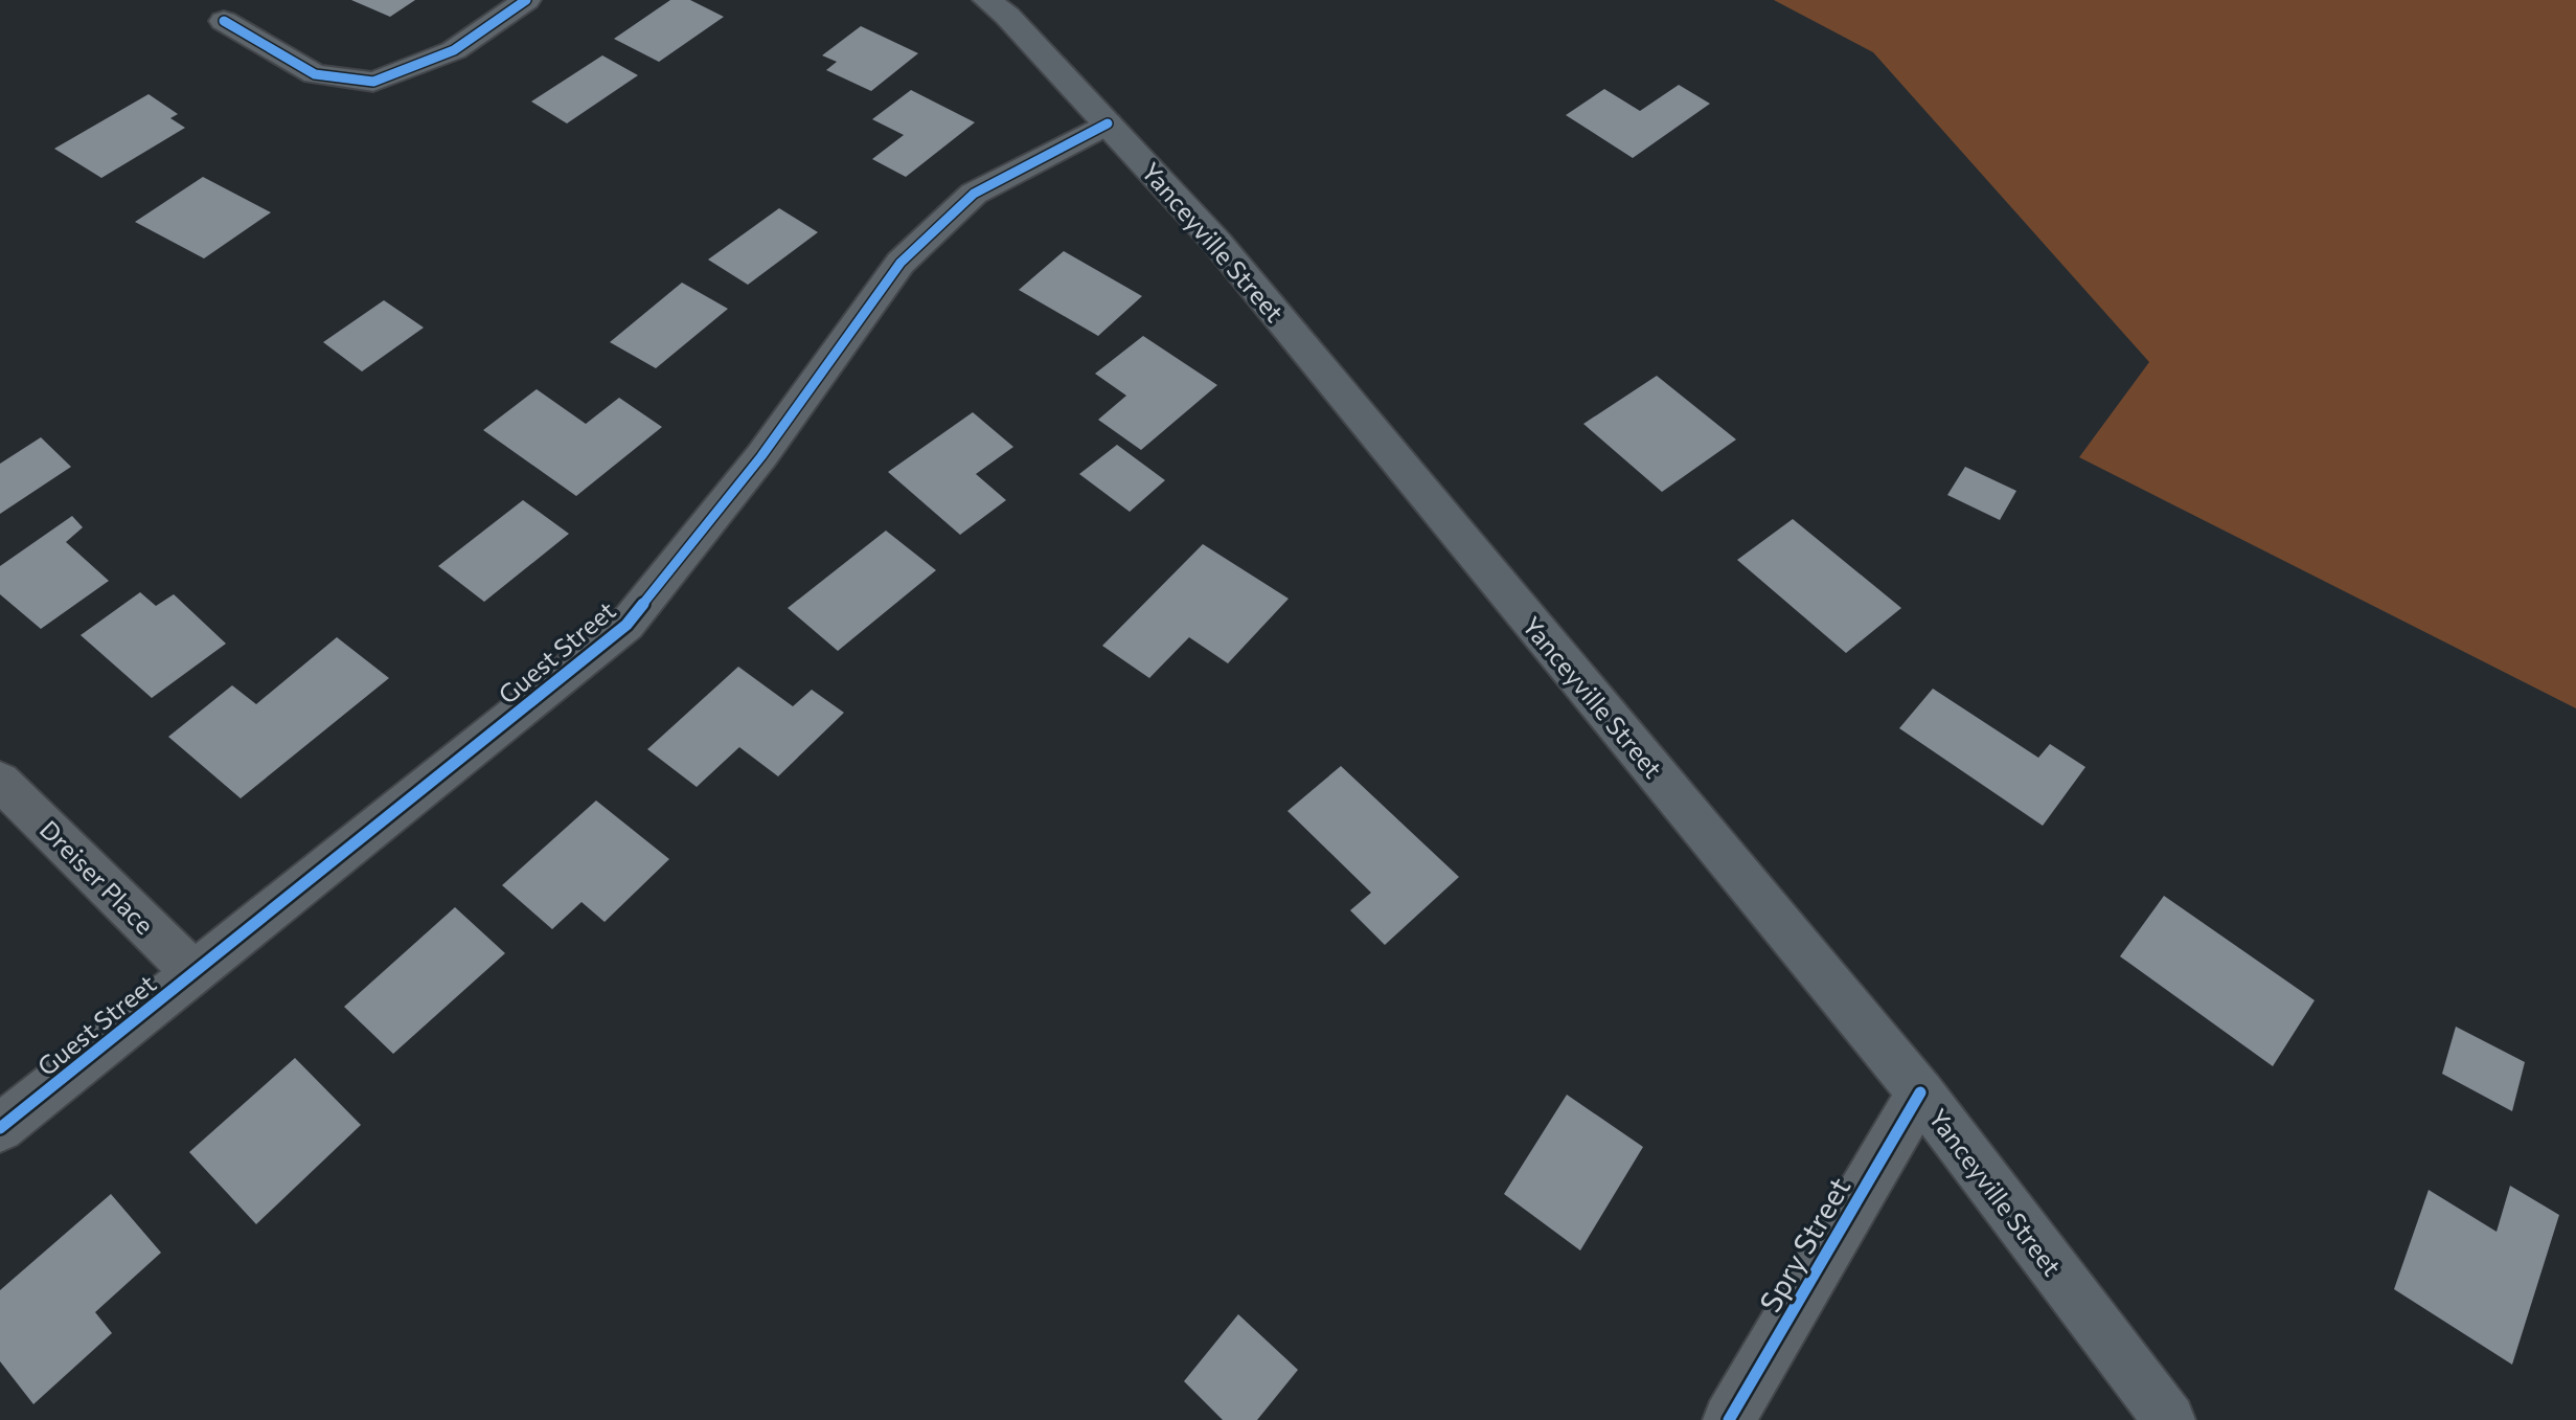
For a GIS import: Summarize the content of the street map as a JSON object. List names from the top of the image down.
{
  "streets": {
    "main road": ["Yanceyville Street"],
    "street": ["Guest Street", "Dreiser Place", "Spry Street"]
  },
  "crossings": [
    ["Yanceyville Street", "Guest Street"],
    ["Yanceyville Street", "Spry Street"],
    ["Guest Street", "Dreiser Place"]
  ]
}
